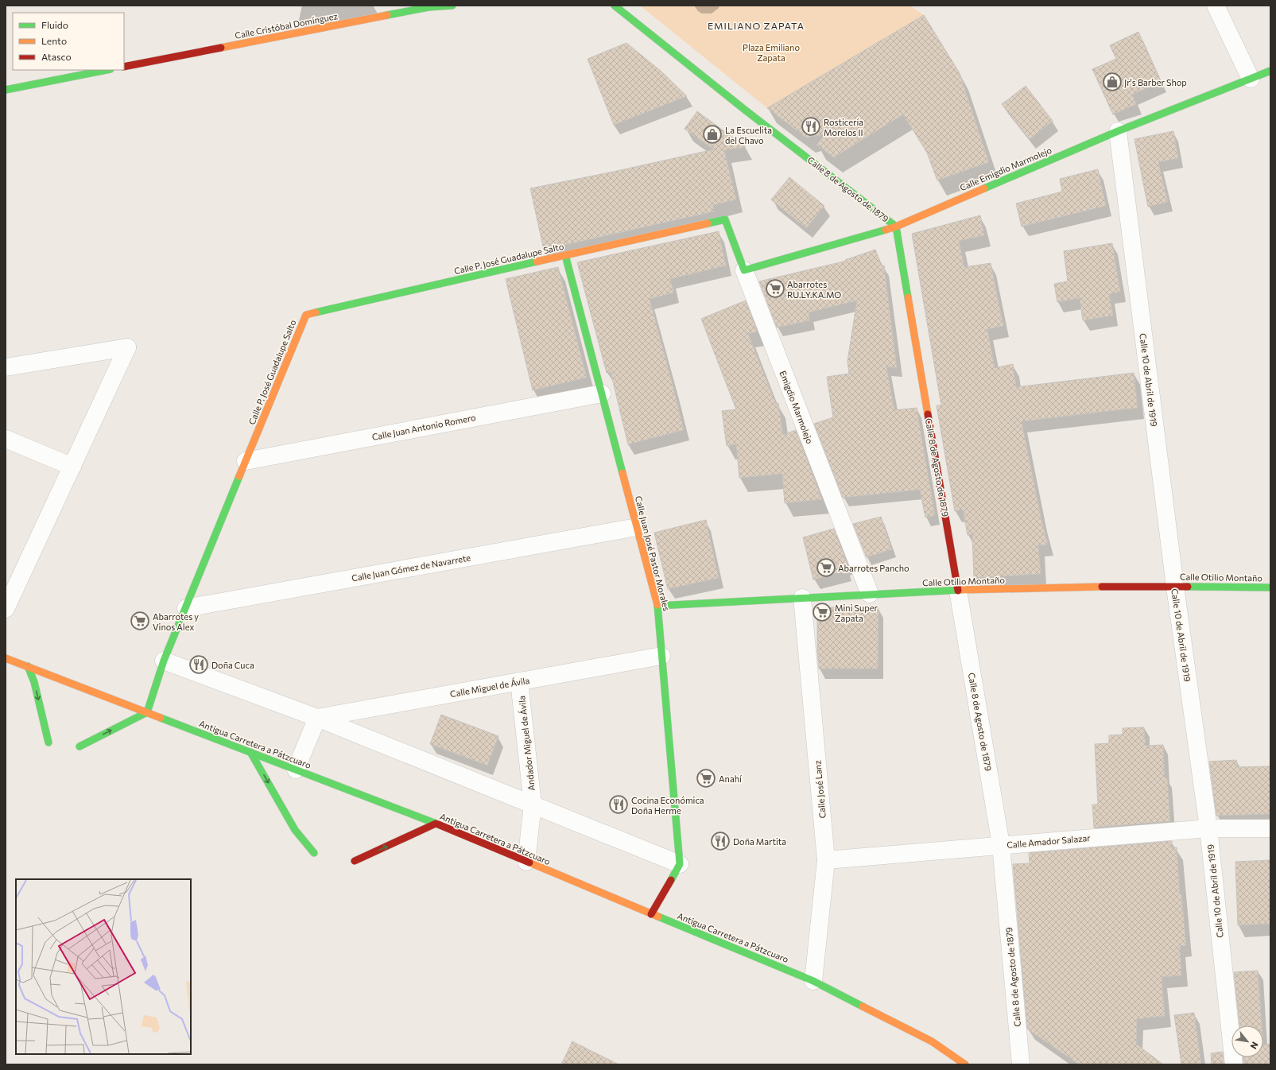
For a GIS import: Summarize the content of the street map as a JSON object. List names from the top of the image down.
{
  "streets": {
    "street": [
      "Calle Cristóbal Domínguez",
      "Calle Emigdio Marmolejo",
      "Calle 8 de Agosto de 1879",
      "Calle P. José Guadalupe Salto",
      "Calle 10 de Abril de 1919",
      "Emigdio Marmolejo",
      "Calle Juan Antonio Romero",
      "Calle Juan José Pastor Morales",
      "Calle Juan Gómez de Navarrete",
      "Calle Otilio Montaño",
      "Calle Miguel de Ávila",
      "Andador Miguel de Ávila",
      "Antigua Carretera a Pátzcuaro",
      "Calle José Lanz",
      "Calle Amador Salazar"
    ]
  },
  "crossings": [
    ["Calle Emigdio Marmolejo", "Calle 8 de Agosto de 1879"],
    ["Calle Emigdio Marmolejo", "Calle 10 de Abril de 1919"],
    ["Calle Emigdio Marmolejo", "Emigdio Marmolejo"],
    ["Calle 8 de Agosto de 1879", "Calle Otilio Montaño"],
    ["Calle 8 de Agosto de 1879", "Calle Amador Salazar"],
    ["Calle P. José Guadalupe Salto", "Emigdio Marmolejo"],
    ["Calle P. José Guadalupe Salto", "Calle Juan Antonio Romero"],
    ["Calle P. José Guadalupe Salto", "Calle Juan José Pastor Morales"],
    ["Calle P. José Guadalupe Salto", "Calle Juan Gómez de Navarrete"],
    ["Calle P. José Guadalupe Salto", "Antigua Carretera a Pátzcuaro"],
    ["Calle 10 de Abril de 1919", "Calle Otilio Montaño"],
    ["Calle 10 de Abril de 1919", "Calle Amador Salazar"],
    ["Emigdio Marmolejo", "Calle Otilio Montaño"],
    ["Calle Juan Antonio Romero", "Calle Juan José Pastor Morales"],
    ["Calle Juan José Pastor Morales", "Calle Juan Gómez de Navarrete"],
    ["Calle Juan José Pastor Morales", "Calle Otilio Montaño"],
    ["Calle Juan José Pastor Morales", "Calle Miguel de Ávila"],
    ["Calle Otilio Montaño", "Calle José Lanz"],
    ["Calle Miguel de Ávila", "Andador Miguel de Ávila"],
    ["Andador Miguel de Ávila", "Antigua Carretera a Pátzcuaro"],
    ["Antigua Carretera a Pátzcuaro", "Calle José Lanz"],
    ["Calle José Lanz", "Calle Amador Salazar"]
  ],
  "districts": ["EMILIANO ZAPATA"],
  "parks": ["Plaza Emiliano Zapata"],
  "places": {
    "shop": ["Jr's Barber Shop", "La Escuelita del Chavo"],
    "restaurant": [
      "Rosticería Morelos II",
      "Doña Cuca",
      "Cocina Económica Doña Herme",
      "Doña Martita"
    ],
    "supermarket": [
      "Abarrotes RU.LY.KA.MO",
      "Abarrotes Pancho",
      "Mini Super Zapata",
      "Abarrotes y Vinos Alex",
      "Anahí"
    ]
  },
  "legend": ["Fluido", "Lento", "Atasco"],
  "north": "bottom right"
}
